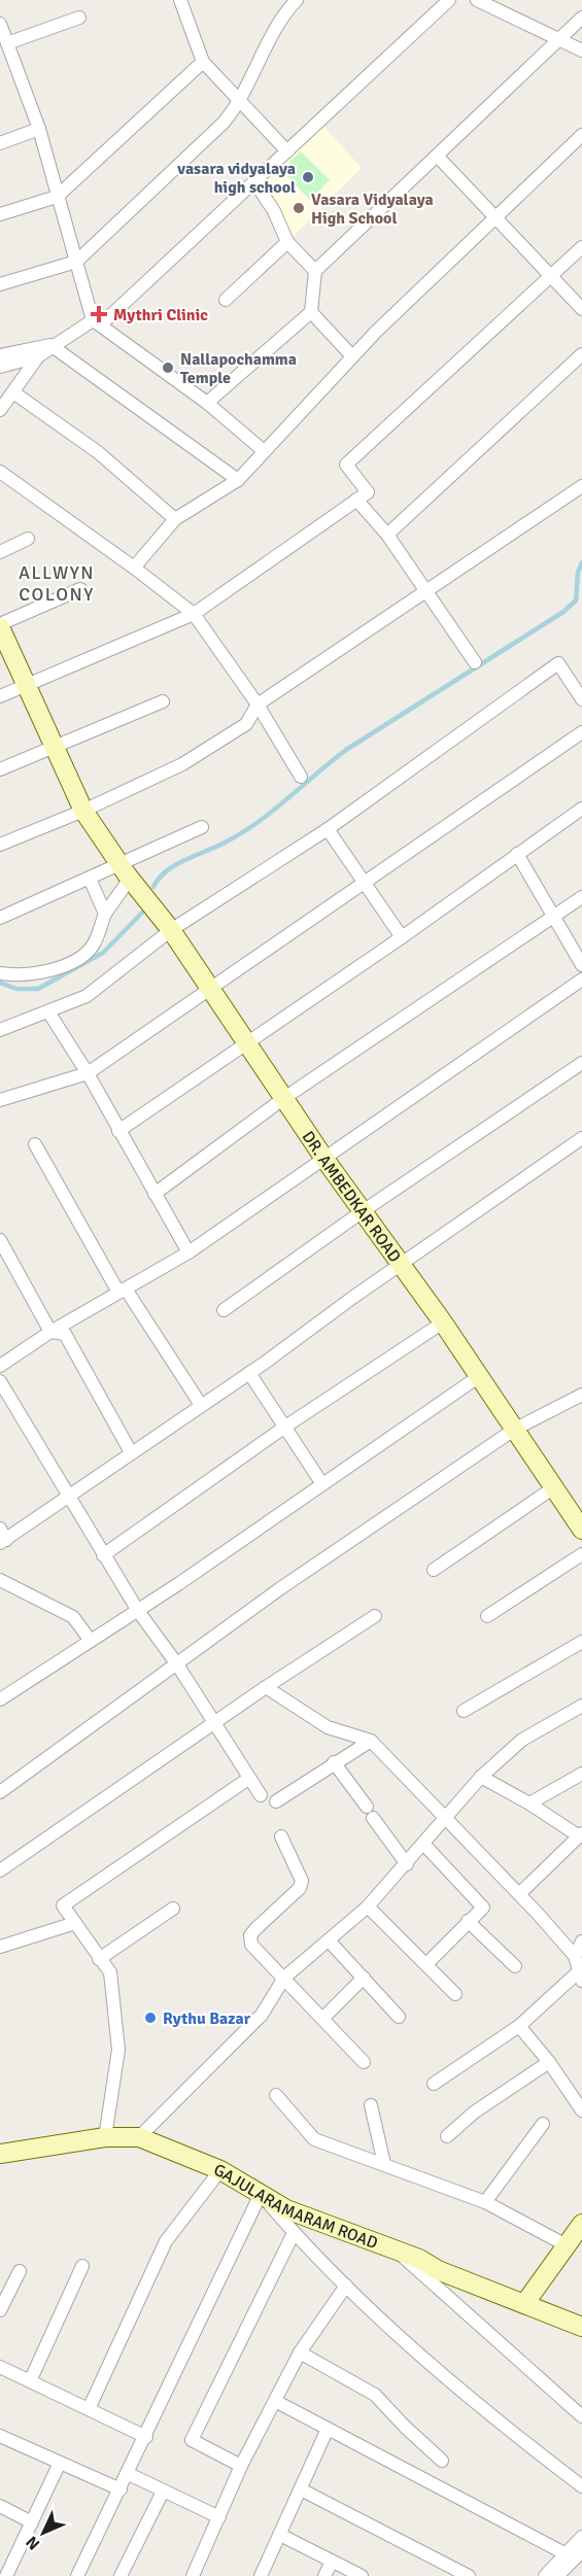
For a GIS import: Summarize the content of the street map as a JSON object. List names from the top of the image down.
{
  "streets": {
    "street": ["DR. AMBEDKAR ROAD", "GAJULARAMARAM ROAD"]
  },
  "districts": ["ALLWYN COLONY"],
  "places": {
    "other": [
      "vasara vidyalaya high school",
      "Vasara Vidyalaya High School",
      "Nallapochamma Temple",
      "Rythu Bazar"
    ],
    "health": ["Mythri Clinic"]
  },
  "north": "bottom left"
}
